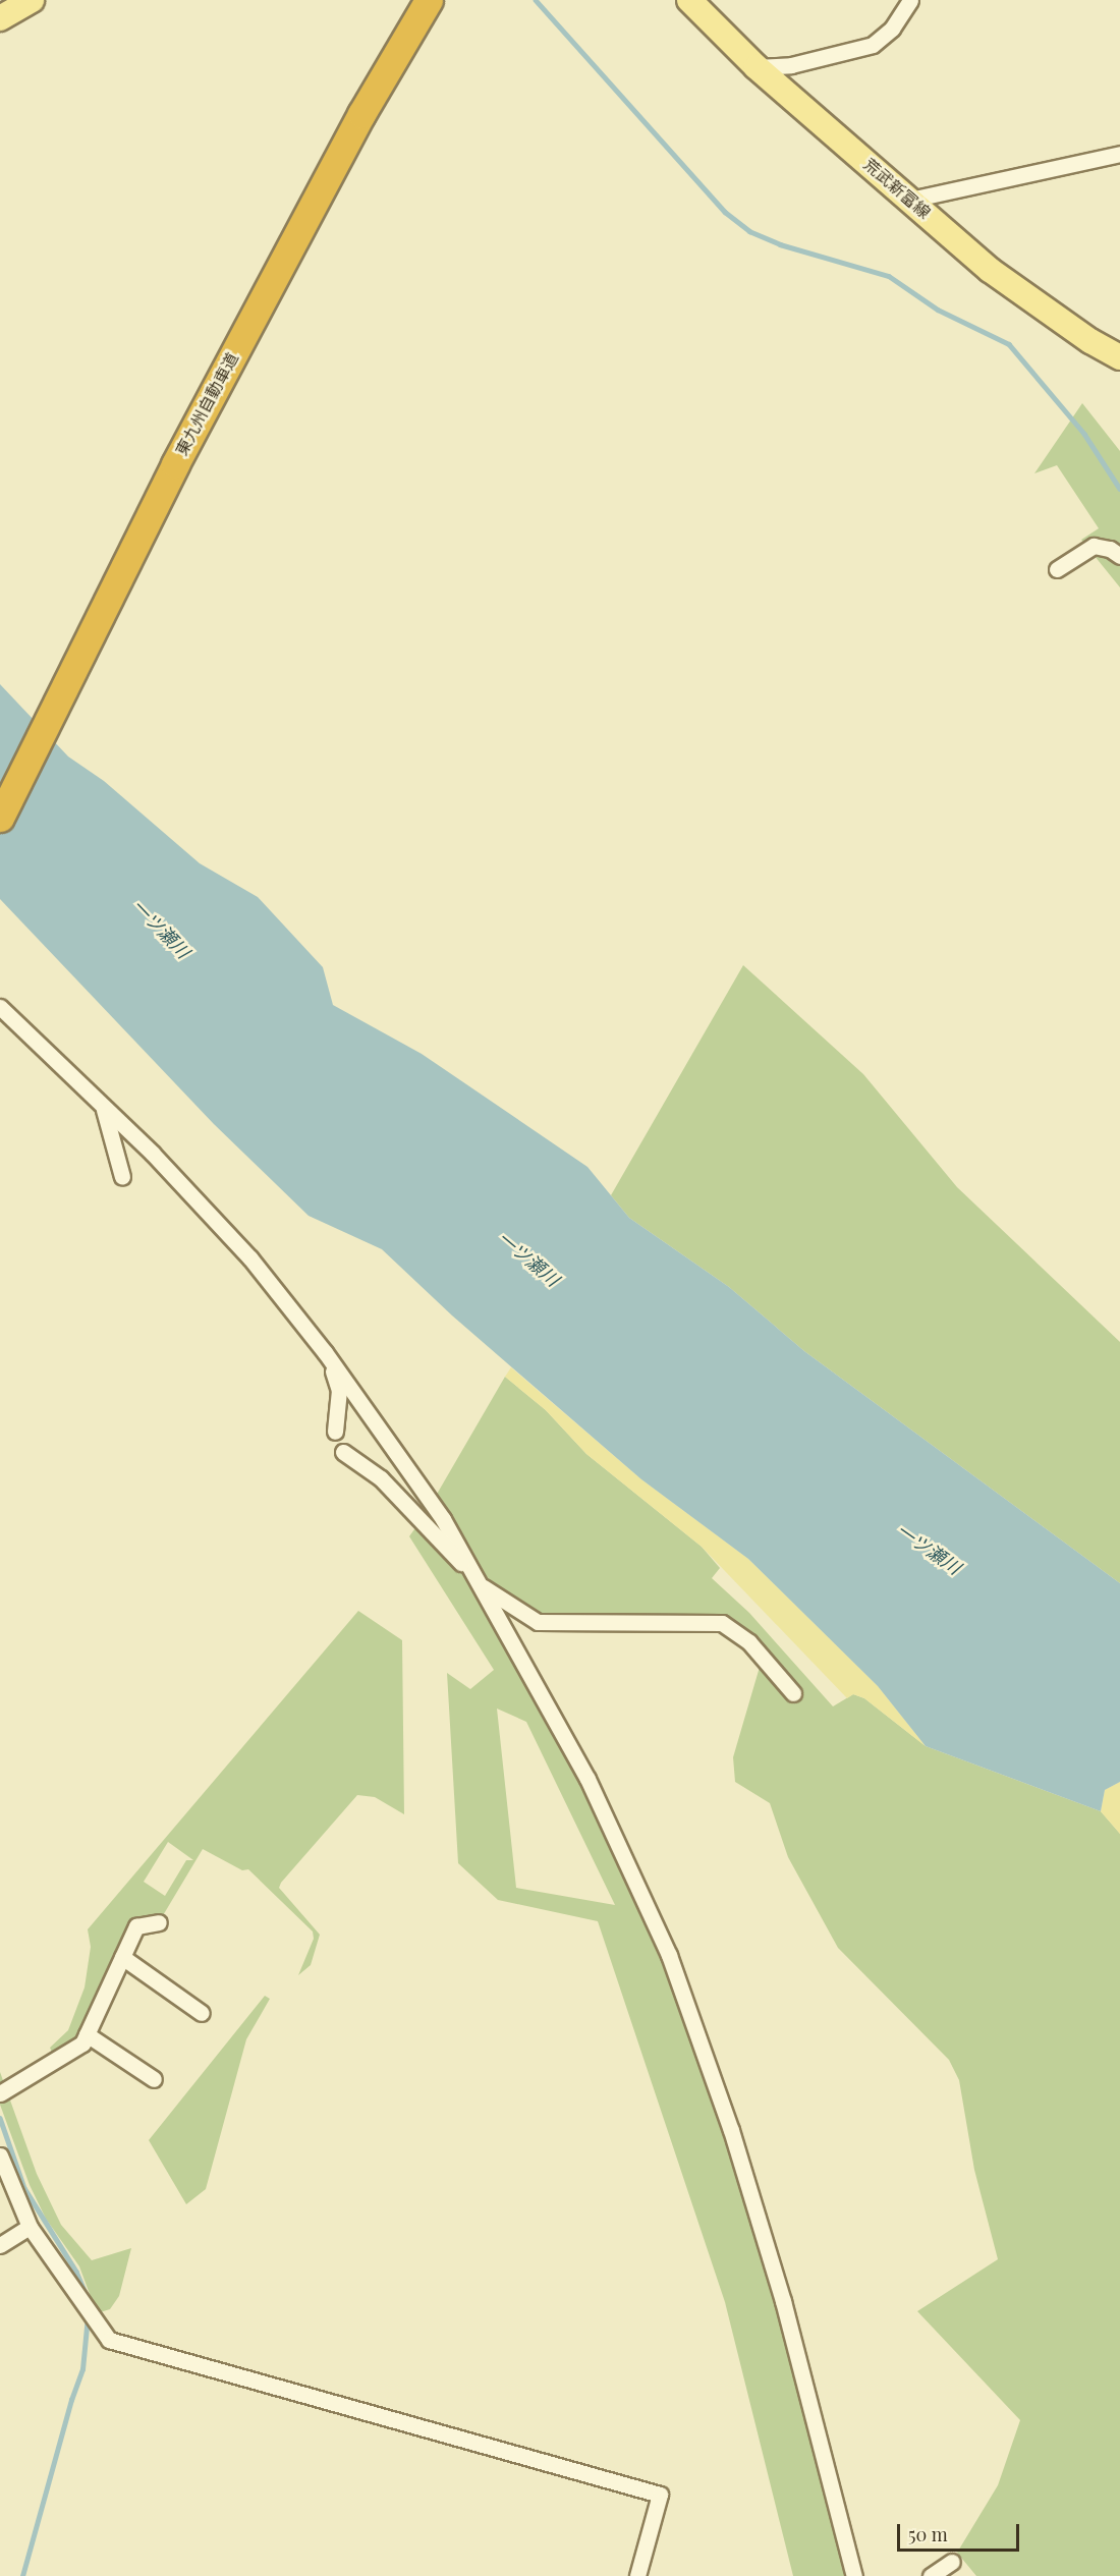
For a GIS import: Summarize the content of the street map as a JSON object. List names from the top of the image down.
{
  "streets": {
    "highway": ["東九州自動車道"],
    "main road": ["荒武新富線"]
  },
  "water": ["一ツ瀬川"],
  "scale_bar": "50 m"
}
